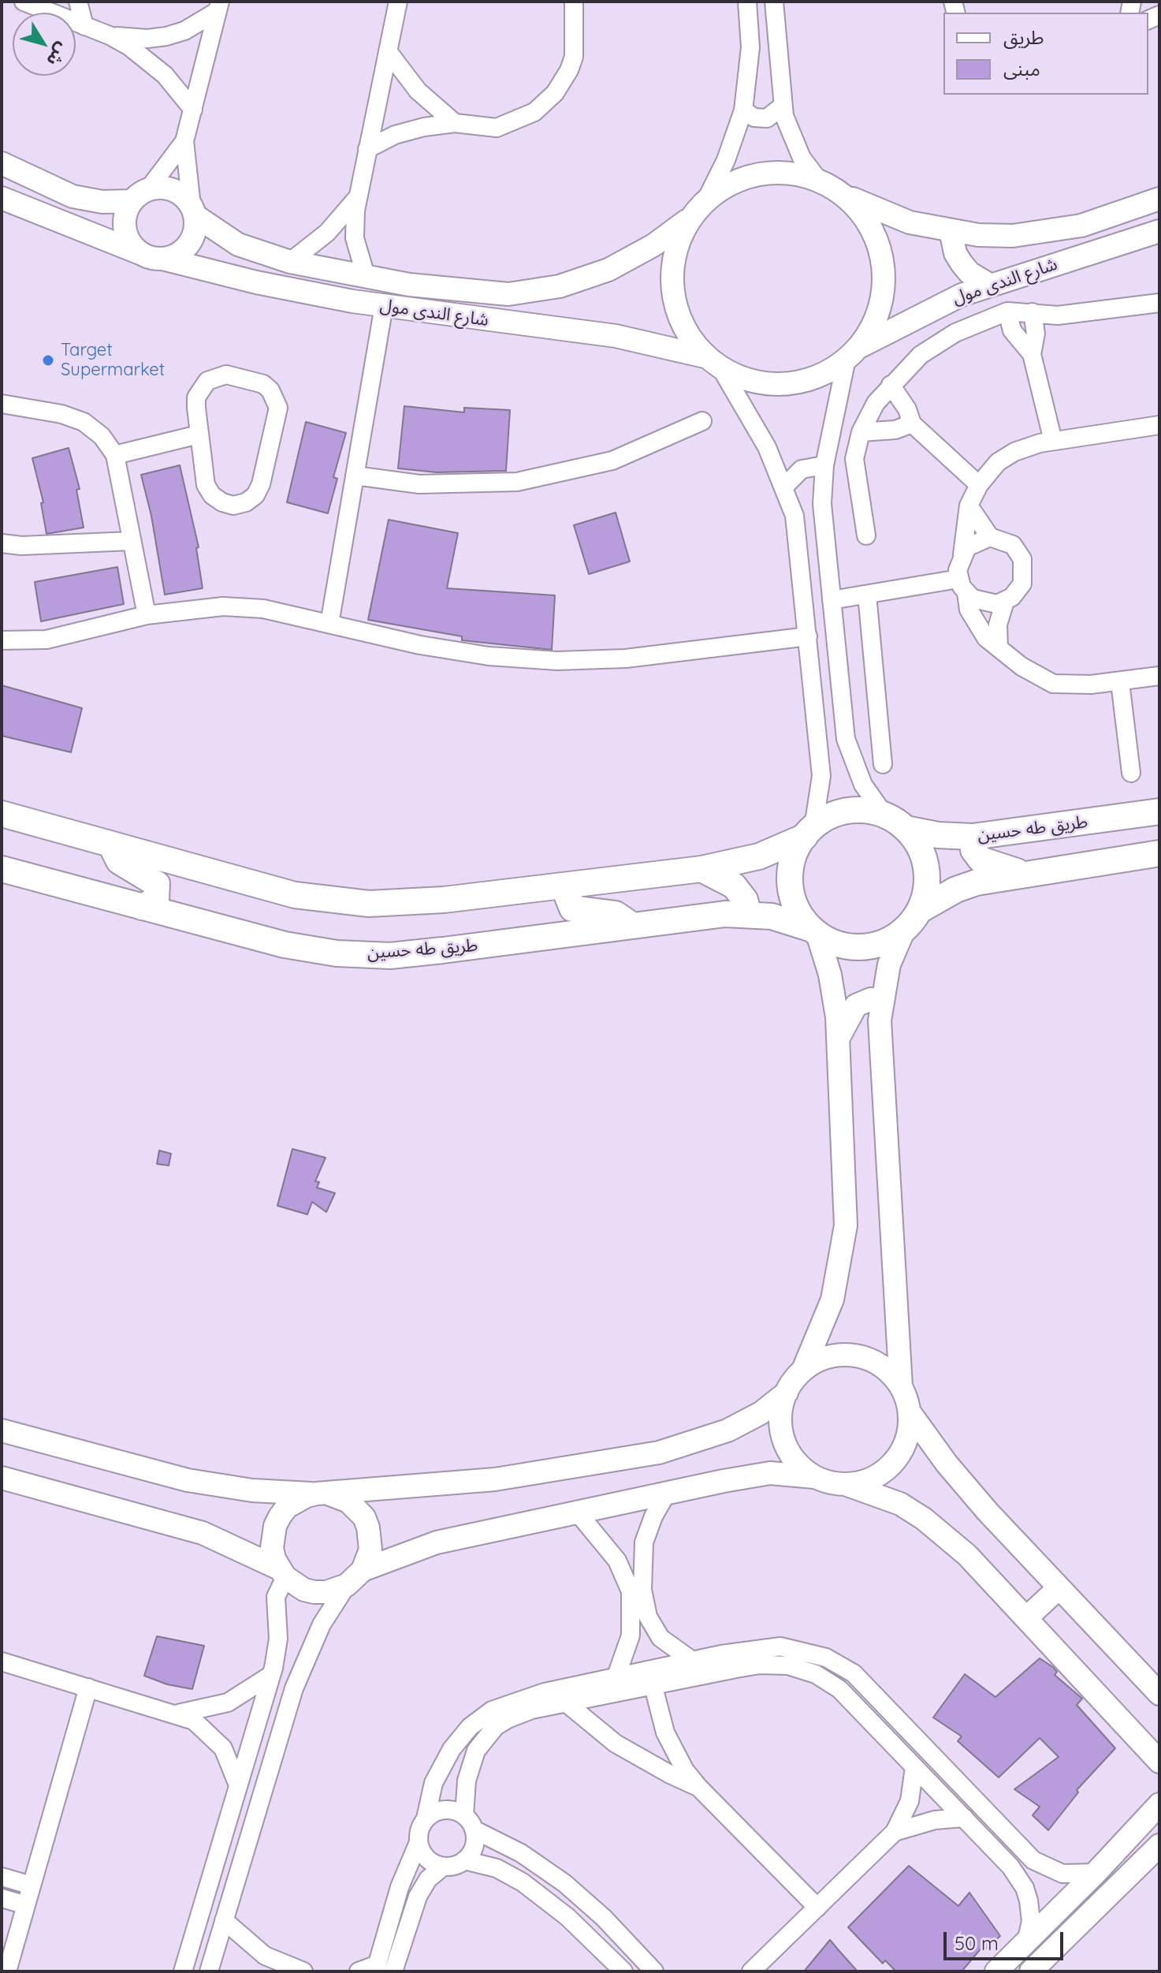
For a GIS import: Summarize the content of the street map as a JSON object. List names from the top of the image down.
{
  "streets": {
    "main road": ["طريق طه حسين"],
    "street": ["شارع الندى مول"]
  },
  "places": ["Target Supermarket"],
  "legend": ["طريق", "مبنى"],
  "scale_bar": "50 m",
  "north": "bottom right"
}
